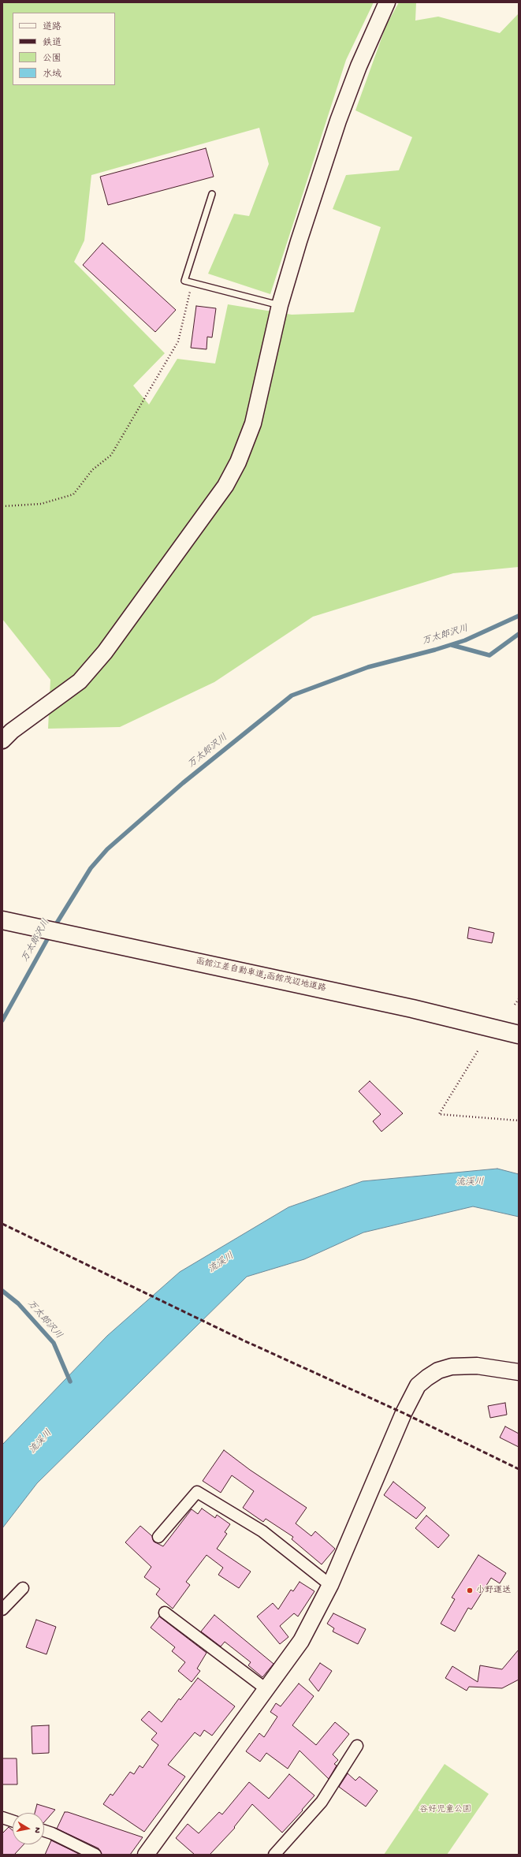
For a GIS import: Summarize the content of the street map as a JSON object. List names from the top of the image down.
{
  "streets": {
    "highway": ["函館江差自動車道;函館茂辺地道路"]
  },
  "water": ["万太郎沢川", "流渓川"],
  "parks": ["谷好児童公園"],
  "places": ["小野運送"],
  "legend": [
    "道路",
    "鉄道",
    "公園",
    "水域"
  ],
  "north": "right"
}
